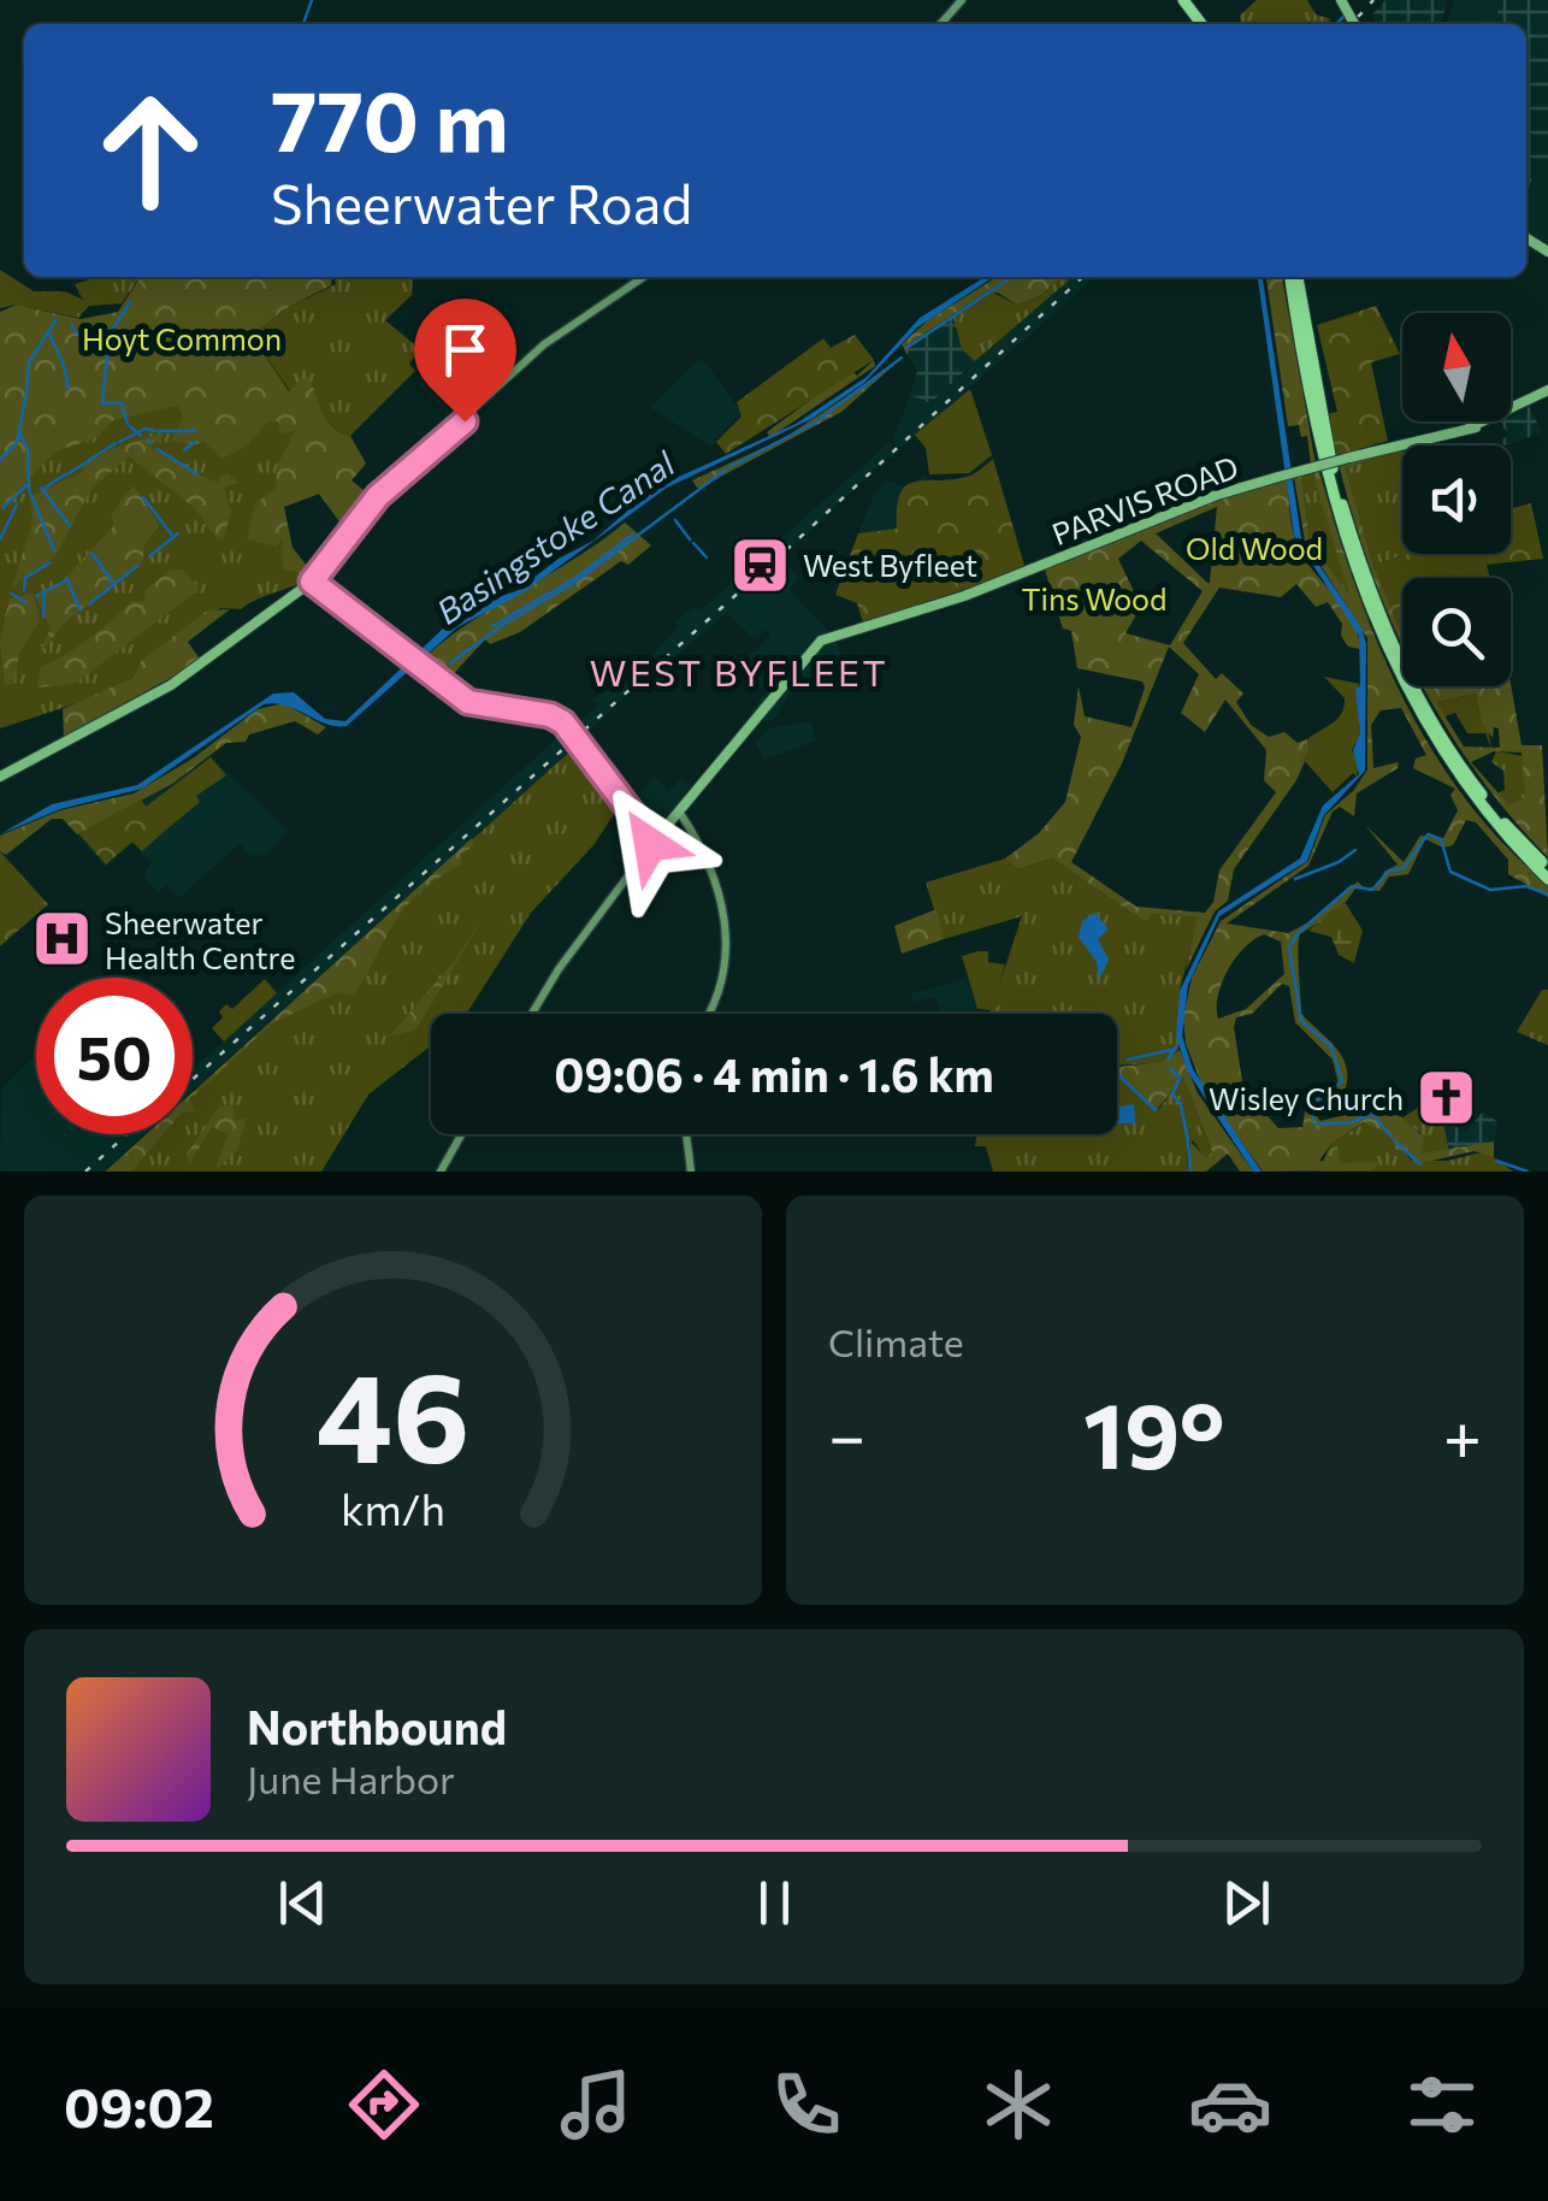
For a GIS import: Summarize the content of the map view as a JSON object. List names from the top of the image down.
{
  "streets": {
    "main road": ["PARVIS ROAD"]
  },
  "districts": ["WEST BYFLEET"],
  "water": ["Basingstoke Canal"],
  "parks": ["Hoyt Common", "Old Wood", "Tins Wood"],
  "places": {
    "station": ["West Byfleet"],
    "hospital": ["Sheerwater Health Centre"],
    "church": ["Wisley Church"]
  },
  "north": "top",
  "page": {
    "turn": ["770 m", "Sheerwater Road"],
    "limit": "50",
    "trip": "09:06 · 4 min · 1.6 km",
    "tile": "Climate",
    "heat": ["−", "19°", "+"],
    "song": ["Northbound", "June Harbor"],
    "tabs": "09:02",
    "gauge": ["46", "km/h"]
  }
}
